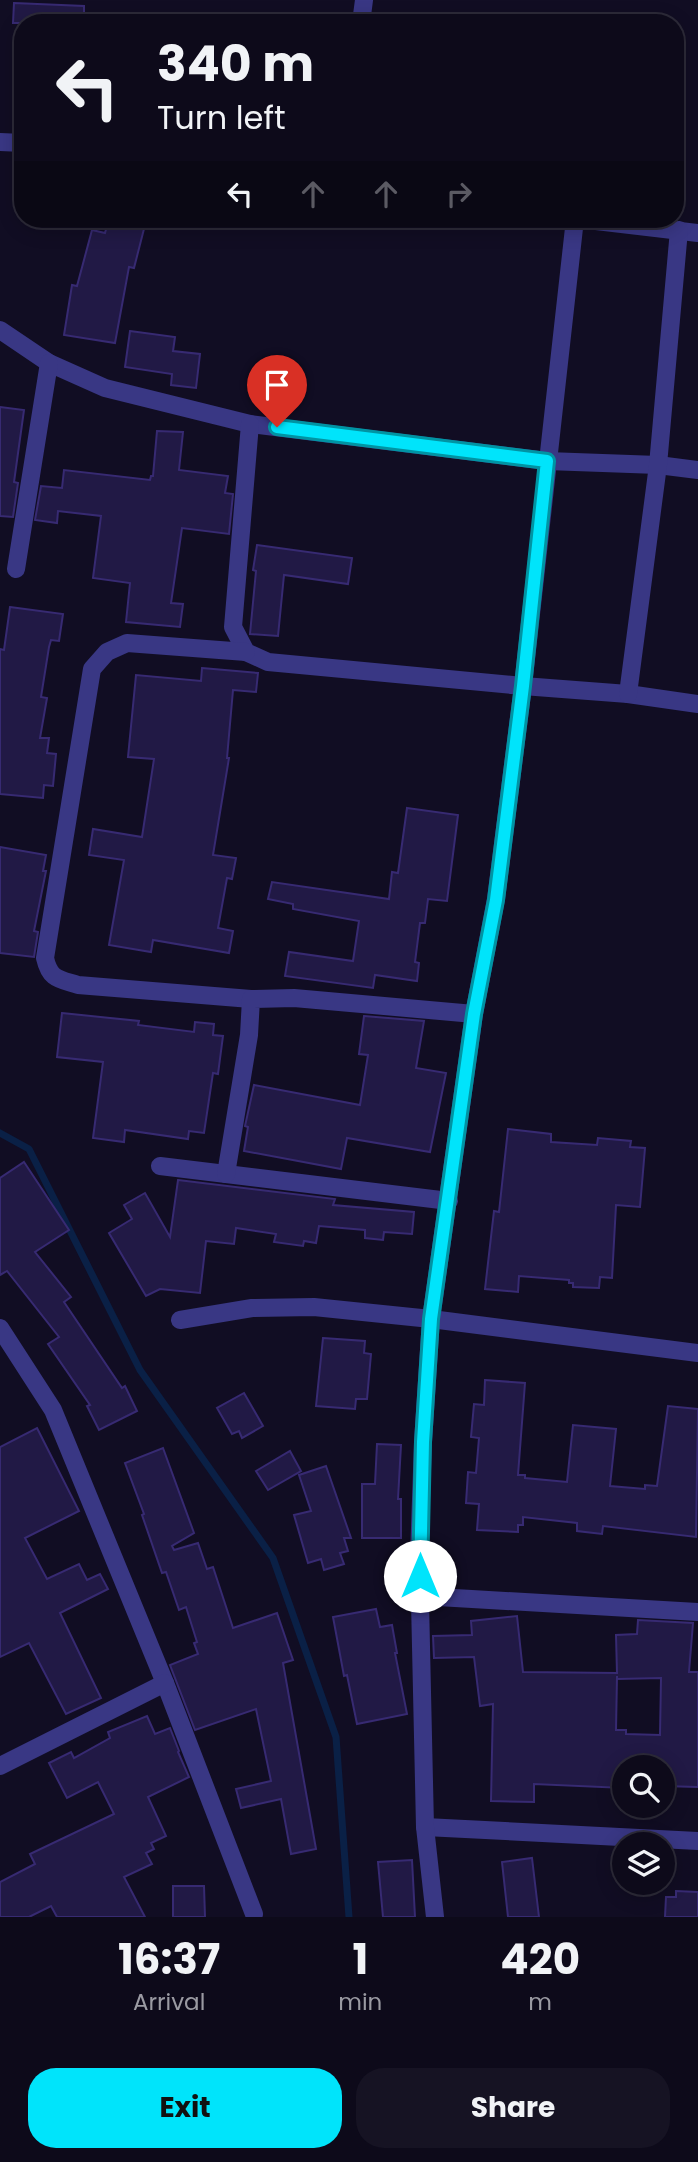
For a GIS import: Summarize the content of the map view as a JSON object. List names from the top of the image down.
{
  "page": {
    "turn": ["340 m", "Turn left"],
    "eta": [
      "16:37",
      "Arrival",
      "1",
      "min",
      "420",
      "m"
    ],
    "buttons": ["Exit", "Share"]
  }
}
